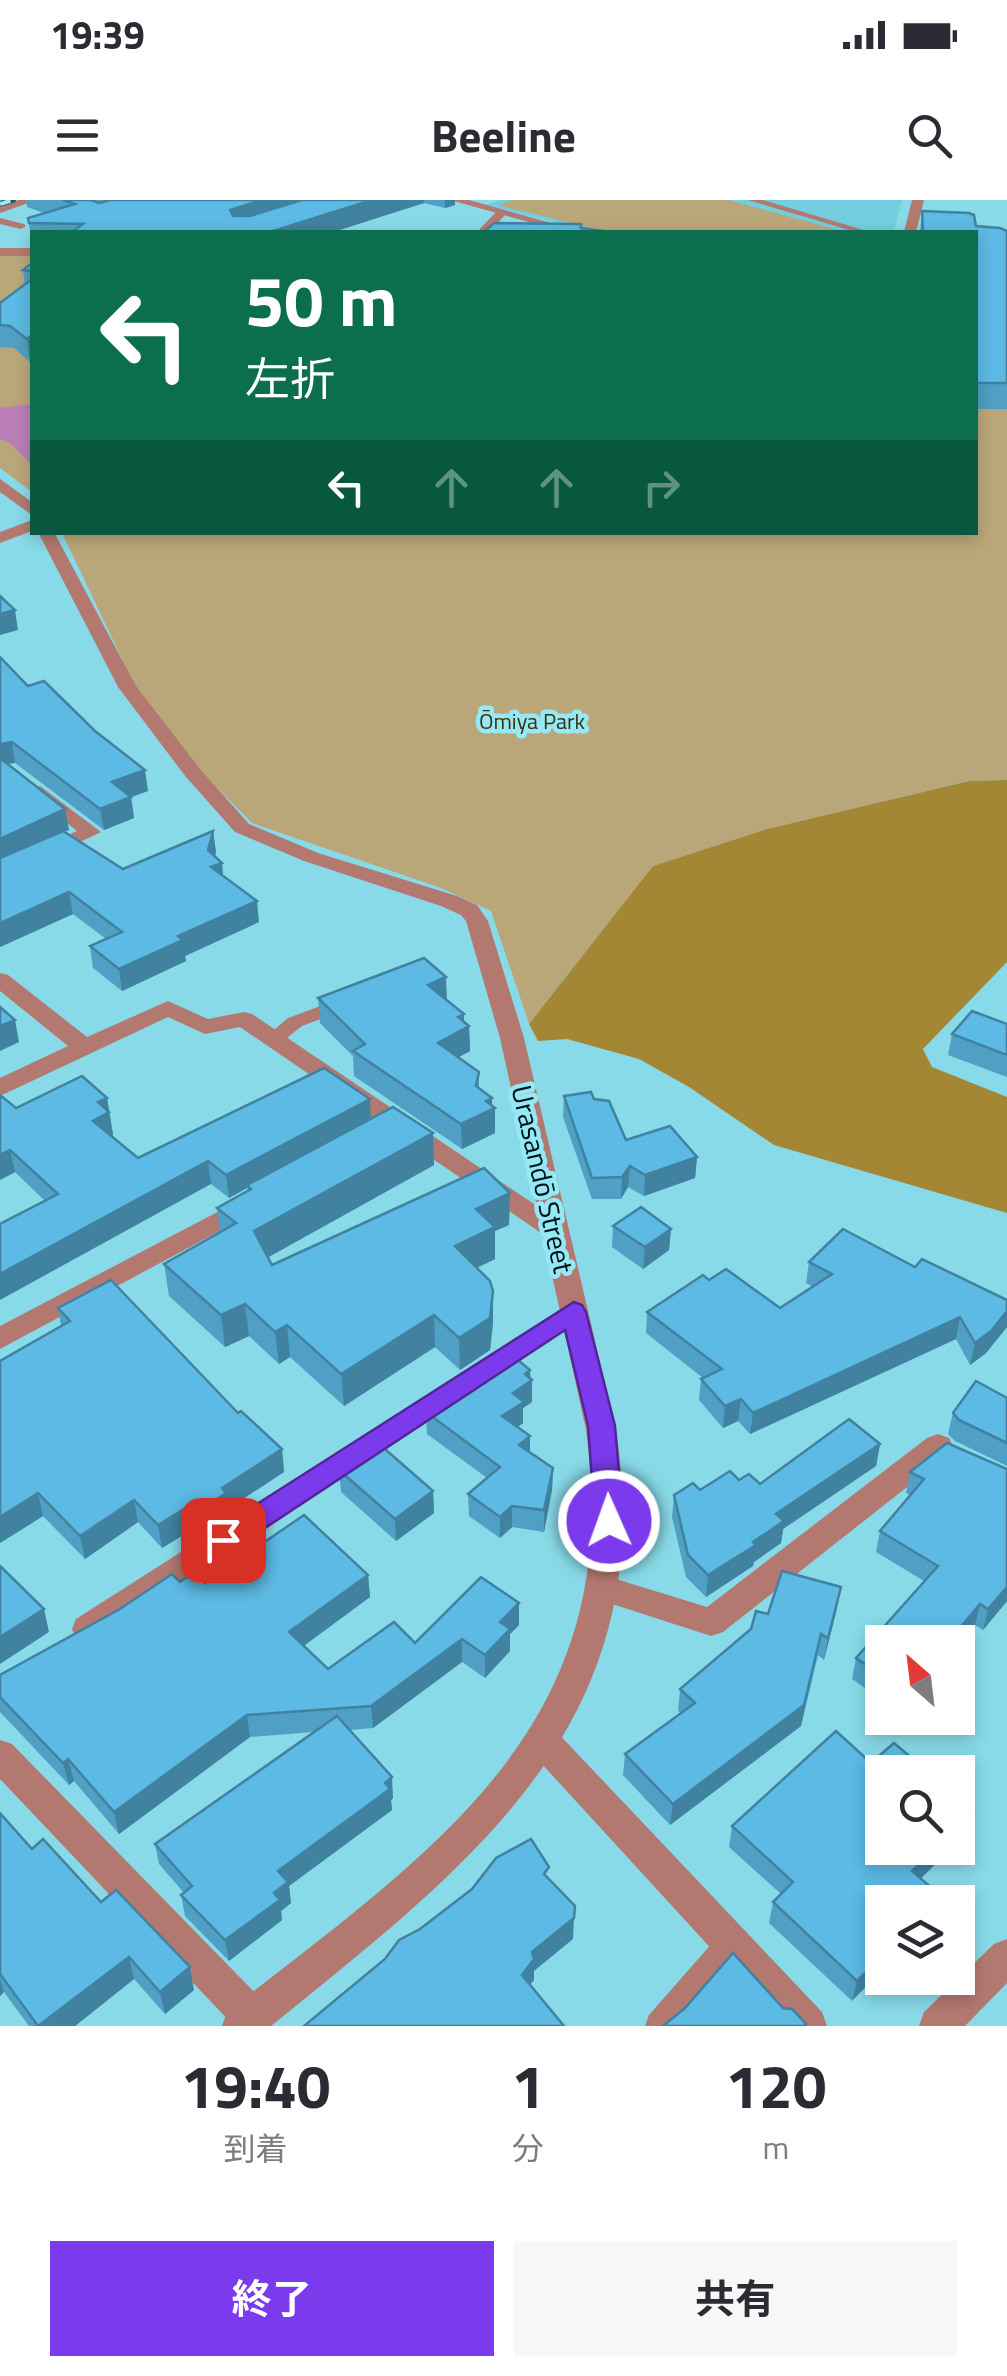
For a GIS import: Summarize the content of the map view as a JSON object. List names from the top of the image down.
{
  "streets": {
    "street": ["Urasandō Street"]
  },
  "parks": ["Ōmiya Park"],
  "north": "top left",
  "page": {
    "status": "19:39",
    "header": "Beeline",
    "turn": ["50 m", "左折"],
    "eta": [
      "19:40",
      "到着",
      "1",
      "分",
      "120",
      "m"
    ],
    "buttons": ["終了", "共有"]
  }
}
